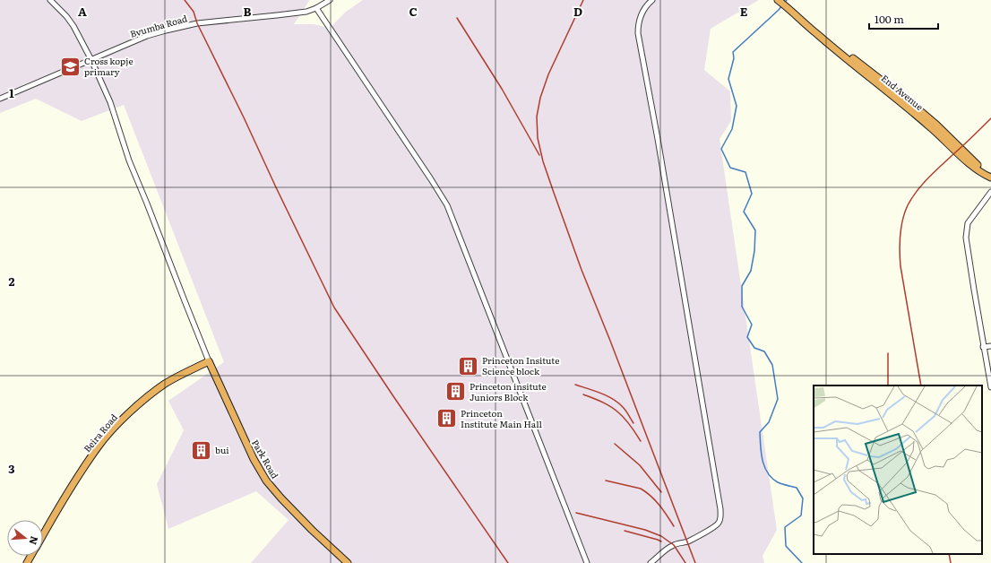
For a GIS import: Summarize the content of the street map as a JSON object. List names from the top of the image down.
{
  "streets": {
    "highway": ["End Avenue", "Beira Road", "Park Road"],
    "street": ["Bvumba Road"]
  },
  "crossings": [
    ["Beira Road", "Park Road"]
  ],
  "places": {
    "school or university": ["Cross kopje primary"],
    "building": [
      "Princeton Insitute Science block",
      "Princeton insitute Juniors Block",
      "Princeton Institute Main Hall",
      "bui"
    ]
  },
  "scale_bar": "100 m",
  "north": "right",
  "grid": {
    "columns": [
      "A",
      "B",
      "C",
      "D",
      "E"
    ],
    "rows": ["1", "2", "3"]
  }
}
